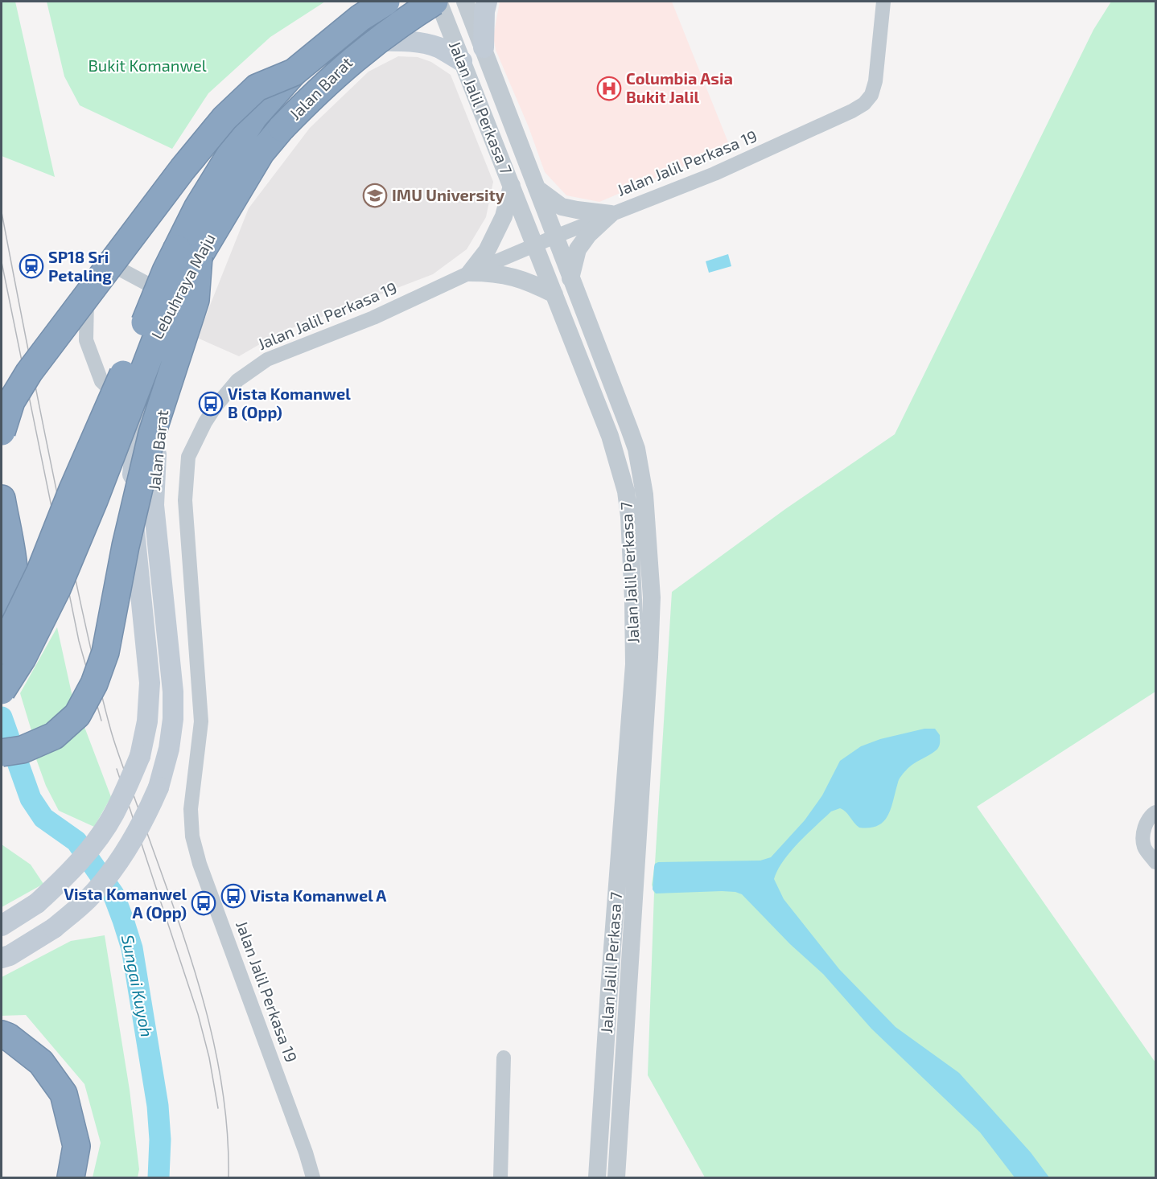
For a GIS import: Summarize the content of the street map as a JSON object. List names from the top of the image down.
{
  "streets": {
    "highway": ["Lebuhraya Maju"],
    "main road": ["Jalan Barat"],
    "street": ["Jalan Jalil Perkasa 7", "Jalan Jalil Perkasa 19"]
  },
  "crossings": [
    ["Jalan Jalil Perkasa 7", "Jalan Jalil Perkasa 19"]
  ],
  "water": ["Sungai Kuyoh"],
  "parks": ["Bukit Komanwel"],
  "places": {
    "hospital": ["Columbia Asia Bukit Jalil"],
    "school or university": ["IMU University"],
    "station": ["SP18 Sri Petaling"],
    "bus stop": ["Vista Komanwel B (Opp)", "Vista Komanwel A", "Vista Komanwel A (Opp)"]
  }
}
